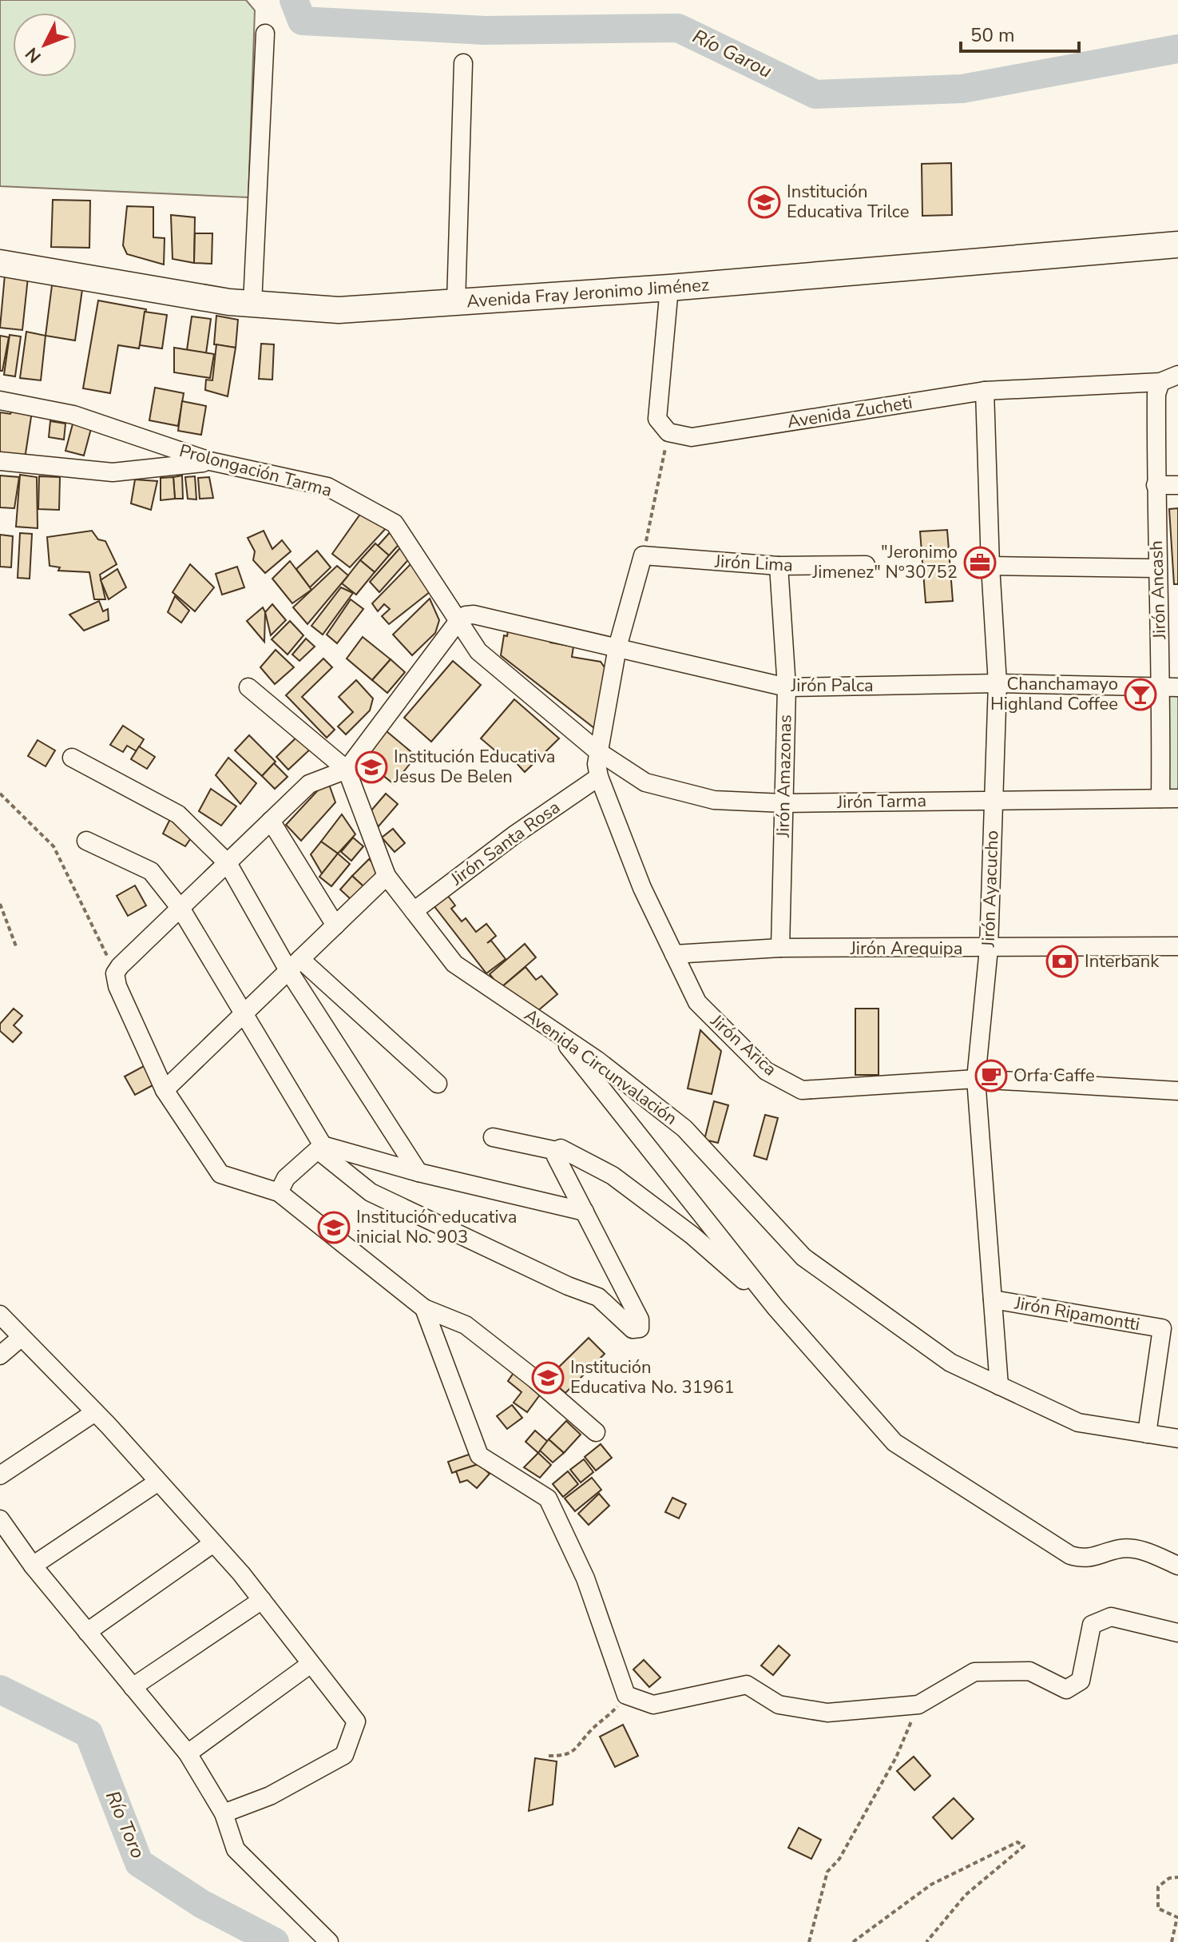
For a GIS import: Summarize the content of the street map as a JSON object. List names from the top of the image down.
{
  "streets": {
    "highway": ["Avenida Fray Jeronimo Jiménez"],
    "street": [
      "Avenida Zucheti",
      "Prolongación Tarma",
      "Jirón Lima",
      "Jirón Ancash",
      "Jirón Palca",
      "Jirón Amazonas",
      "Jirón Tarma",
      "Jirón Santa Rosa",
      "Jirón Ayacucho",
      "Jirón Arequipa",
      "Jirón Arica",
      "Avenida Circunvalación",
      "Jirón Ripamontti"
    ]
  },
  "crossings": [
    ["Avenida Zucheti", "Jirón Ancash"],
    ["Avenida Zucheti", "Jirón Ayacucho"],
    ["Prolongación Tarma", "Jirón Palca"],
    ["Prolongación Tarma", "Jirón Tarma"],
    ["Prolongación Tarma", "Jirón Arica"],
    ["Jirón Lima", "Jirón Amazonas"],
    ["Jirón Lima", "Jirón Arica"],
    ["Jirón Ancash", "Jirón Palca"],
    ["Jirón Ancash", "Jirón Tarma"],
    ["Jirón Palca", "Jirón Amazonas"],
    ["Jirón Palca", "Jirón Ayacucho"],
    ["Jirón Palca", "Jirón Arica"],
    ["Jirón Amazonas", "Jirón Tarma"],
    ["Jirón Amazonas", "Jirón Arequipa"],
    ["Jirón Tarma", "Jirón Ayacucho"],
    ["Jirón Tarma", "Jirón Arica"],
    ["Jirón Santa Rosa", "Jirón Arica"],
    ["Jirón Santa Rosa", "Avenida Circunvalación"],
    ["Jirón Ayacucho", "Jirón Arequipa"],
    ["Jirón Ayacucho", "Jirón Arica"],
    ["Jirón Ayacucho", "Avenida Circunvalación"],
    ["Jirón Ayacucho", "Jirón Ripamontti"],
    ["Jirón Arequipa", "Jirón Arica"],
    ["Avenida Circunvalación", "Jirón Ripamontti"]
  ],
  "water": ["Río Garou", "Río Toro"],
  "places": {
    "school or university": [
      "Institución Educativa Trilce",
      "Institución Educativa Jesus De Belen",
      "Institución educativa inicial No. 903",
      "Institución Educativa No. 31961"
    ],
    "office": ["\"Jeronimo Jimenez\" N°30752"],
    "bar": ["Chanchamayo Highland Coffee"],
    "bank": ["Interbank"],
    "cafe": ["Orfa Caffe"]
  },
  "scale_bar": "50 m",
  "north": "bottom left"
}
